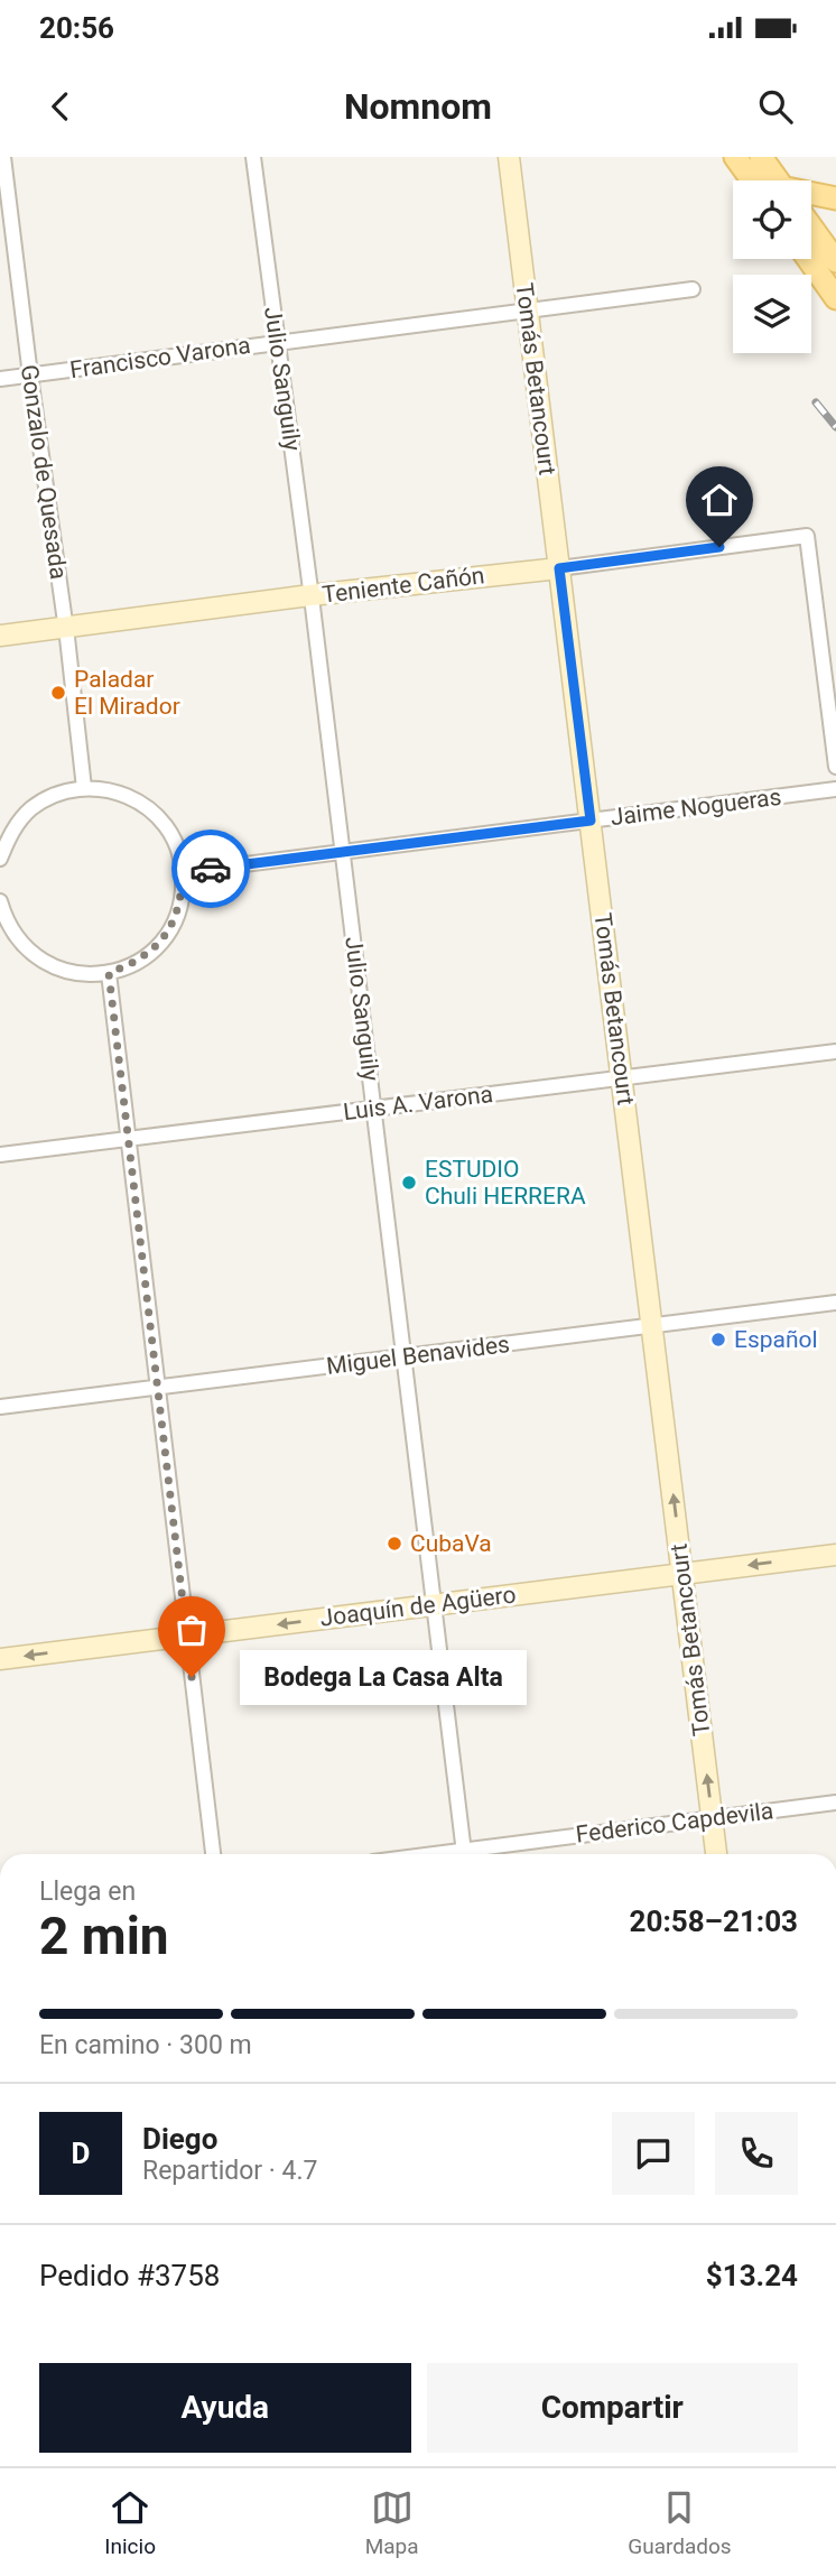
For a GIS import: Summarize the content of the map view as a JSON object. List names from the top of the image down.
{
  "streets": {
    "street": [
      "Francisco Varona",
      "Julio Sanguily",
      "Tomás Betancourt",
      "Gonzalo de Quesada",
      "Teniente Cañón",
      "Jaime Nogueras",
      "Luis A. Varona",
      "Miguel Benavides",
      "Joaquín de Agüero",
      "Federico Capdevila"
    ]
  },
  "crossings": [
    ["Francisco Varona", "Julio Sanguily"],
    ["Francisco Varona", "Tomás Betancourt"],
    ["Francisco Varona", "Gonzalo de Quesada"],
    ["Julio Sanguily", "Teniente Cañón"],
    ["Julio Sanguily", "Jaime Nogueras"],
    ["Julio Sanguily", "Luis A. Varona"],
    ["Julio Sanguily", "Miguel Benavides"],
    ["Julio Sanguily", "Joaquín de Agüero"],
    ["Tomás Betancourt", "Teniente Cañón"],
    ["Tomás Betancourt", "Jaime Nogueras"],
    ["Tomás Betancourt", "Luis A. Varona"],
    ["Tomás Betancourt", "Miguel Benavides"],
    ["Tomás Betancourt", "Joaquín de Agüero"],
    ["Tomás Betancourt", "Federico Capdevila"],
    ["Gonzalo de Quesada", "Teniente Cañón"]
  ],
  "one_way": ["Joaquín de Agüero"],
  "places": [
    "Paladar El Mirador",
    "ESTUDIO Chuli HERRERA",
    "Español",
    "CubaVa",
    "Bodega La Casa Alta"
  ],
  "page": {
    "status": "20:56",
    "header": "Nomnom",
    "bubble": "Bodega La Casa Alta",
    "heading": ["2 min", "Llega en", "20:58–21:03"],
    "panel": [
      "Diego",
      "Repartidor · 4.7",
      "Pedido #3758",
      "$13.24"
    ],
    "bar": "En camino · 300 m",
    "round": "D",
    "buttons": ["Ayuda", "Compartir"],
    "tabs": ["Inicio", "Mapa", "Guardados"]
  }
}
